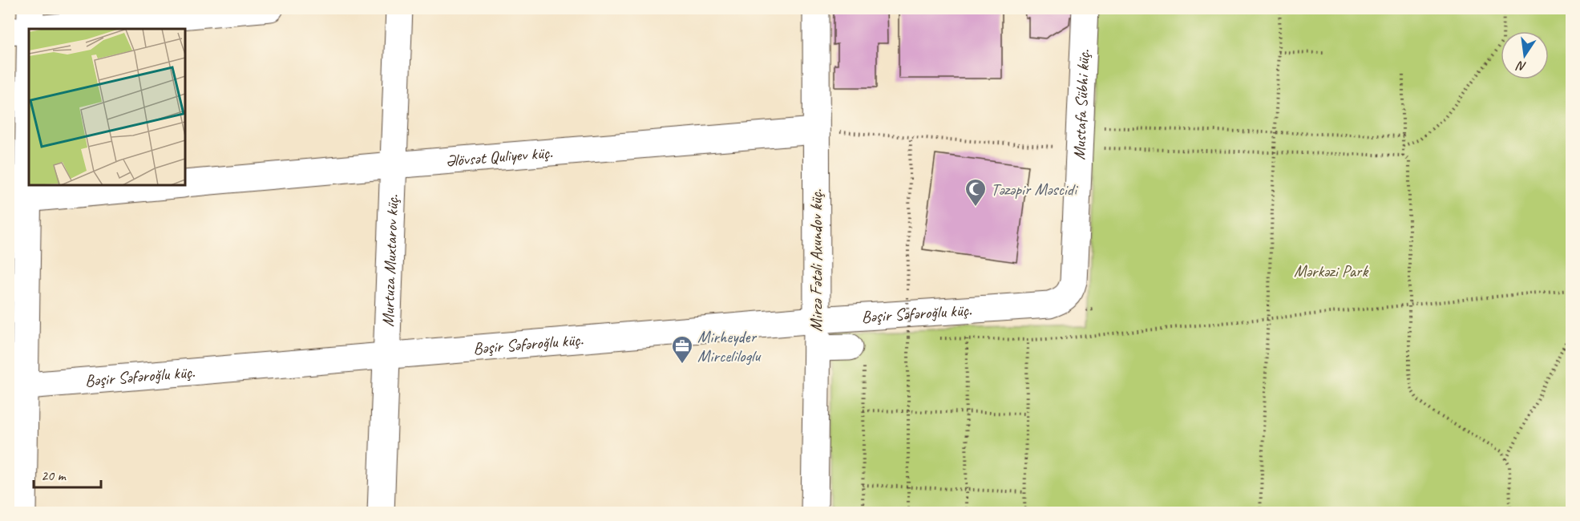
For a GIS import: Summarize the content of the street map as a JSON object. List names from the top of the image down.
{
  "streets": {
    "street": [
      "Mustafa Sübhi küç.",
      "Əlövsət Quliyev küç.",
      "Murtuza Muxtarov küç.",
      "Mirzə Fətəli Axundov küç.",
      "Bəşir Səfəroğlu küç."
    ]
  },
  "crossings": [
    ["Mustafa Sübhi küç.", "Bəşir Səfəroğlu küç."],
    ["Əlövsət Quliyev küç.", "Murtuza Muxtarov küç."],
    ["Əlövsət Quliyev küç.", "Mirzə Fətəli Axundov küç."],
    ["Murtuza Muxtarov küç.", "Bəşir Səfəroğlu küç."],
    ["Mirzə Fətəli Axundov küç.", "Bəşir Səfəroğlu küç."]
  ],
  "parks": ["Mərkəzi Park"],
  "places": {
    "mosque": ["Təzəpir Məscidi"],
    "office": ["Mirheyder Mirceliloglu"]
  },
  "scale_bar": "20 m",
  "north": "bottom"
}
